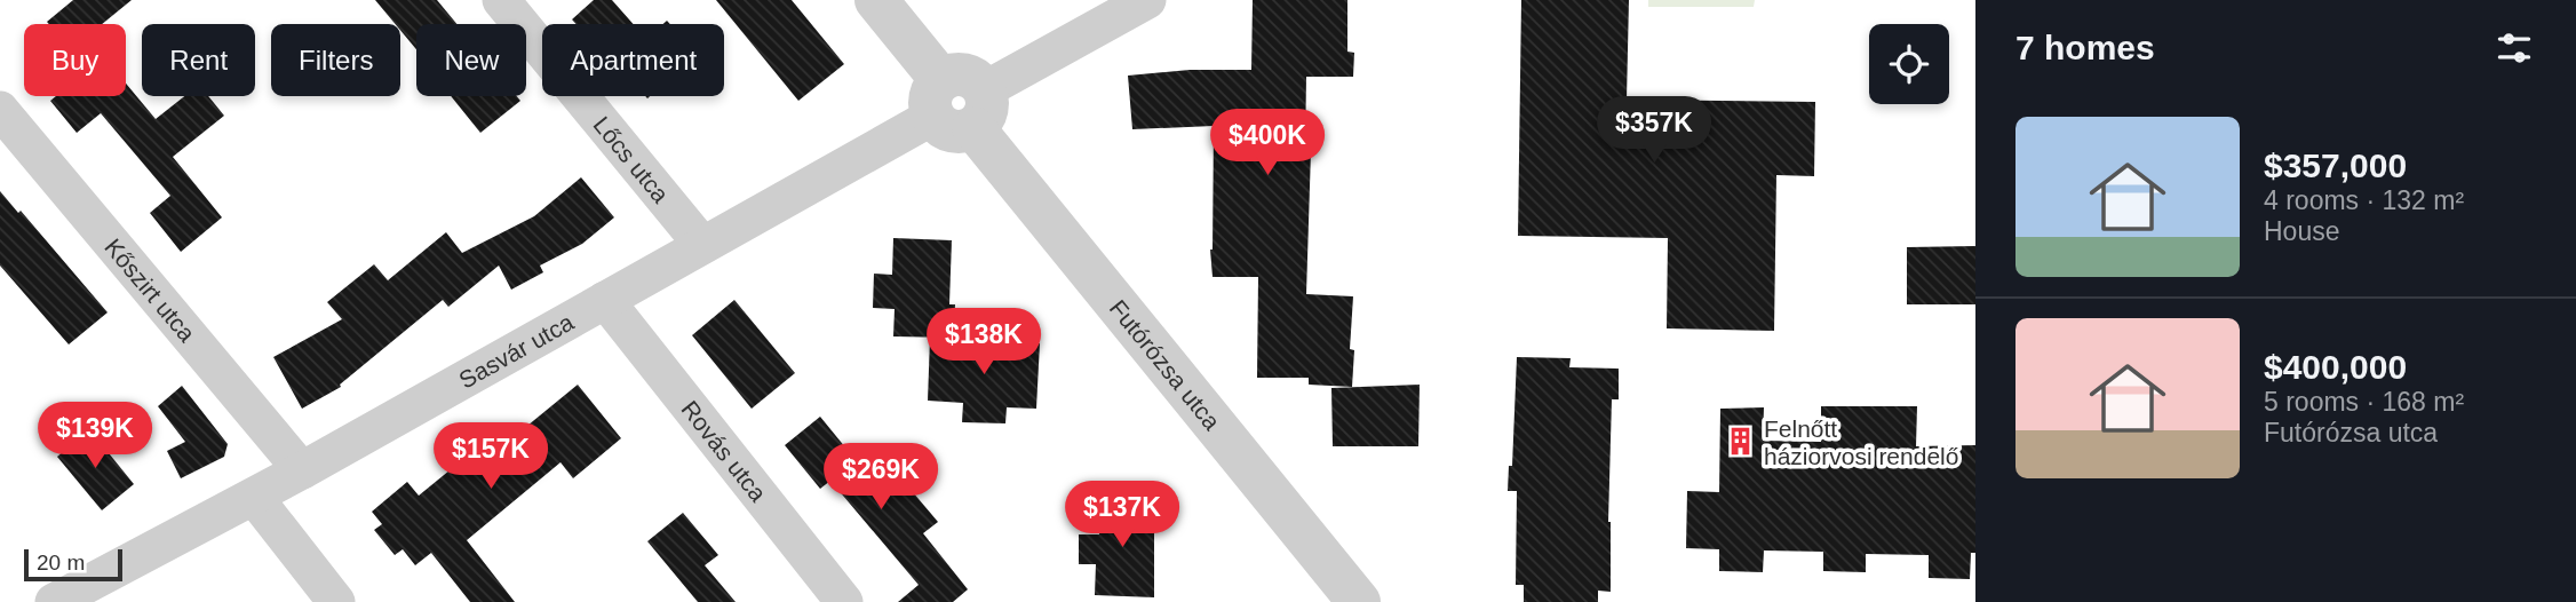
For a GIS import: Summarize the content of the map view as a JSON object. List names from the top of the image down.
{
  "streets": {
    "street": [
      "Lőcs utca",
      "Kőszirt utca",
      "Sasvár utca",
      "Futórózsa utca",
      "Rovás utca"
    ]
  },
  "crossings": [
    ["Lőcs utca", "Sasvár utca"],
    ["Kőszirt utca", "Sasvár utca"],
    ["Sasvár utca", "Futórózsa utca"],
    ["Sasvár utca", "Rovás utca"]
  ],
  "places": {
    "building": ["Felnőtt háziorvosi rendelő"]
  },
  "scale_bar": "20 m",
  "page": {
    "heading": "7 homes",
    "chip": [
      "Buy",
      "Rent",
      "Filters",
      "New",
      "Apartment"
    ],
    "price": [
      "$357K",
      "$400K",
      "$138K",
      "$139K",
      "$157K",
      "$269K",
      "$137K"
    ],
    "list": [
      {
        "name": "$357,000",
        "note": "4 rooms · 132 m² · House"
      },
      {
        "name": "$400,000",
        "note": "5 rooms · 168 m² · Futórózsa utca"
      }
    ],
    "scale": "20 m"
  }
}
